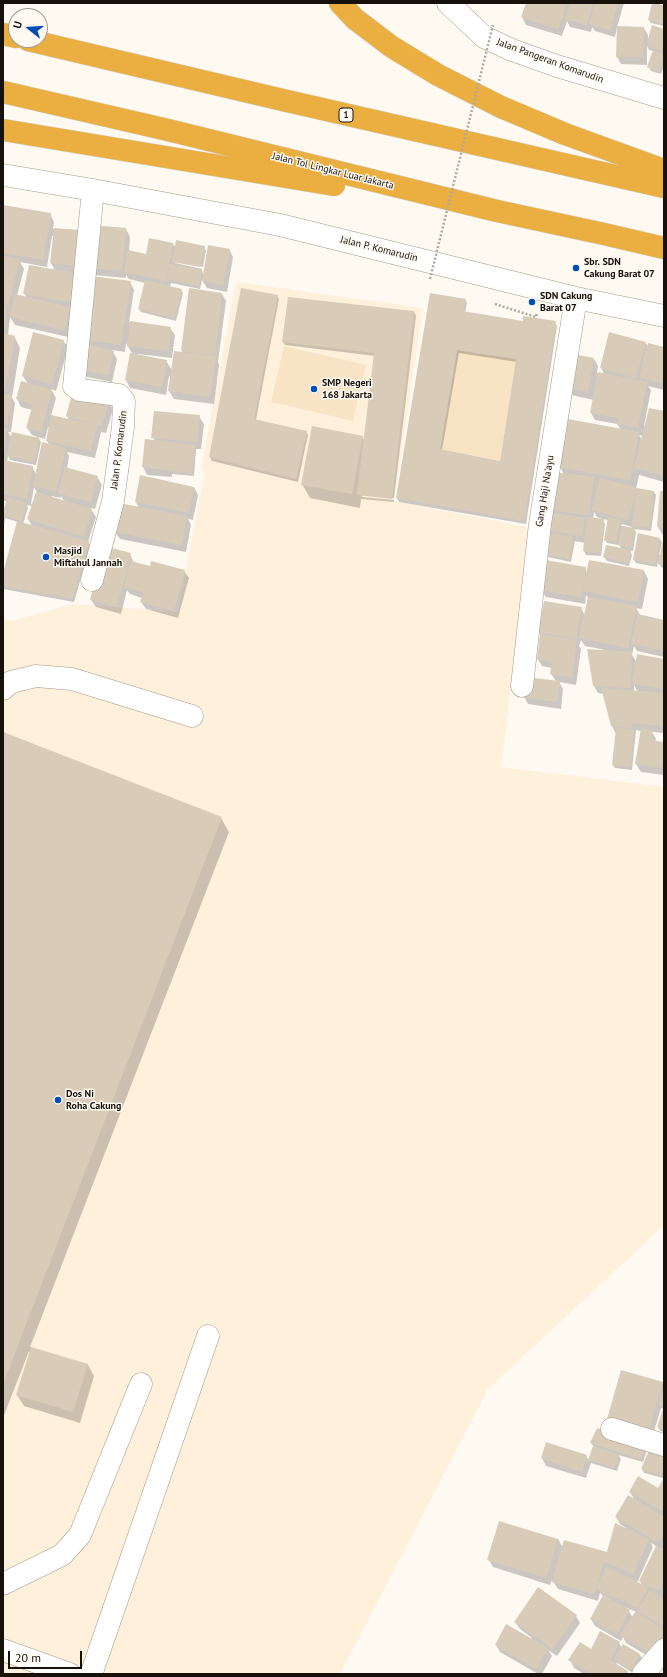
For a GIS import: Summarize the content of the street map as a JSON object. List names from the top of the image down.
{
  "streets": {
    "highway": ["1", "Jalan Tol Lingkar Luar Jakarta"],
    "street": ["Jalan Pangeran Komarudin", "Jalan P. Komarudin", "Gang Haji Na'ayu"]
  },
  "crossings": [
    ["Jalan P. Komarudin", "Gang Haji Na'ayu"]
  ],
  "places": [
    "Sbr. SDN Cakung Barat 07",
    "SDN Cakung Barat 07",
    "SMP Negeri 168 Jakarta",
    "Masjid Miftahul Jannah",
    "Dos Ni Roha Cakung"
  ],
  "scale_bar": "20 m",
  "north": "left"
}
